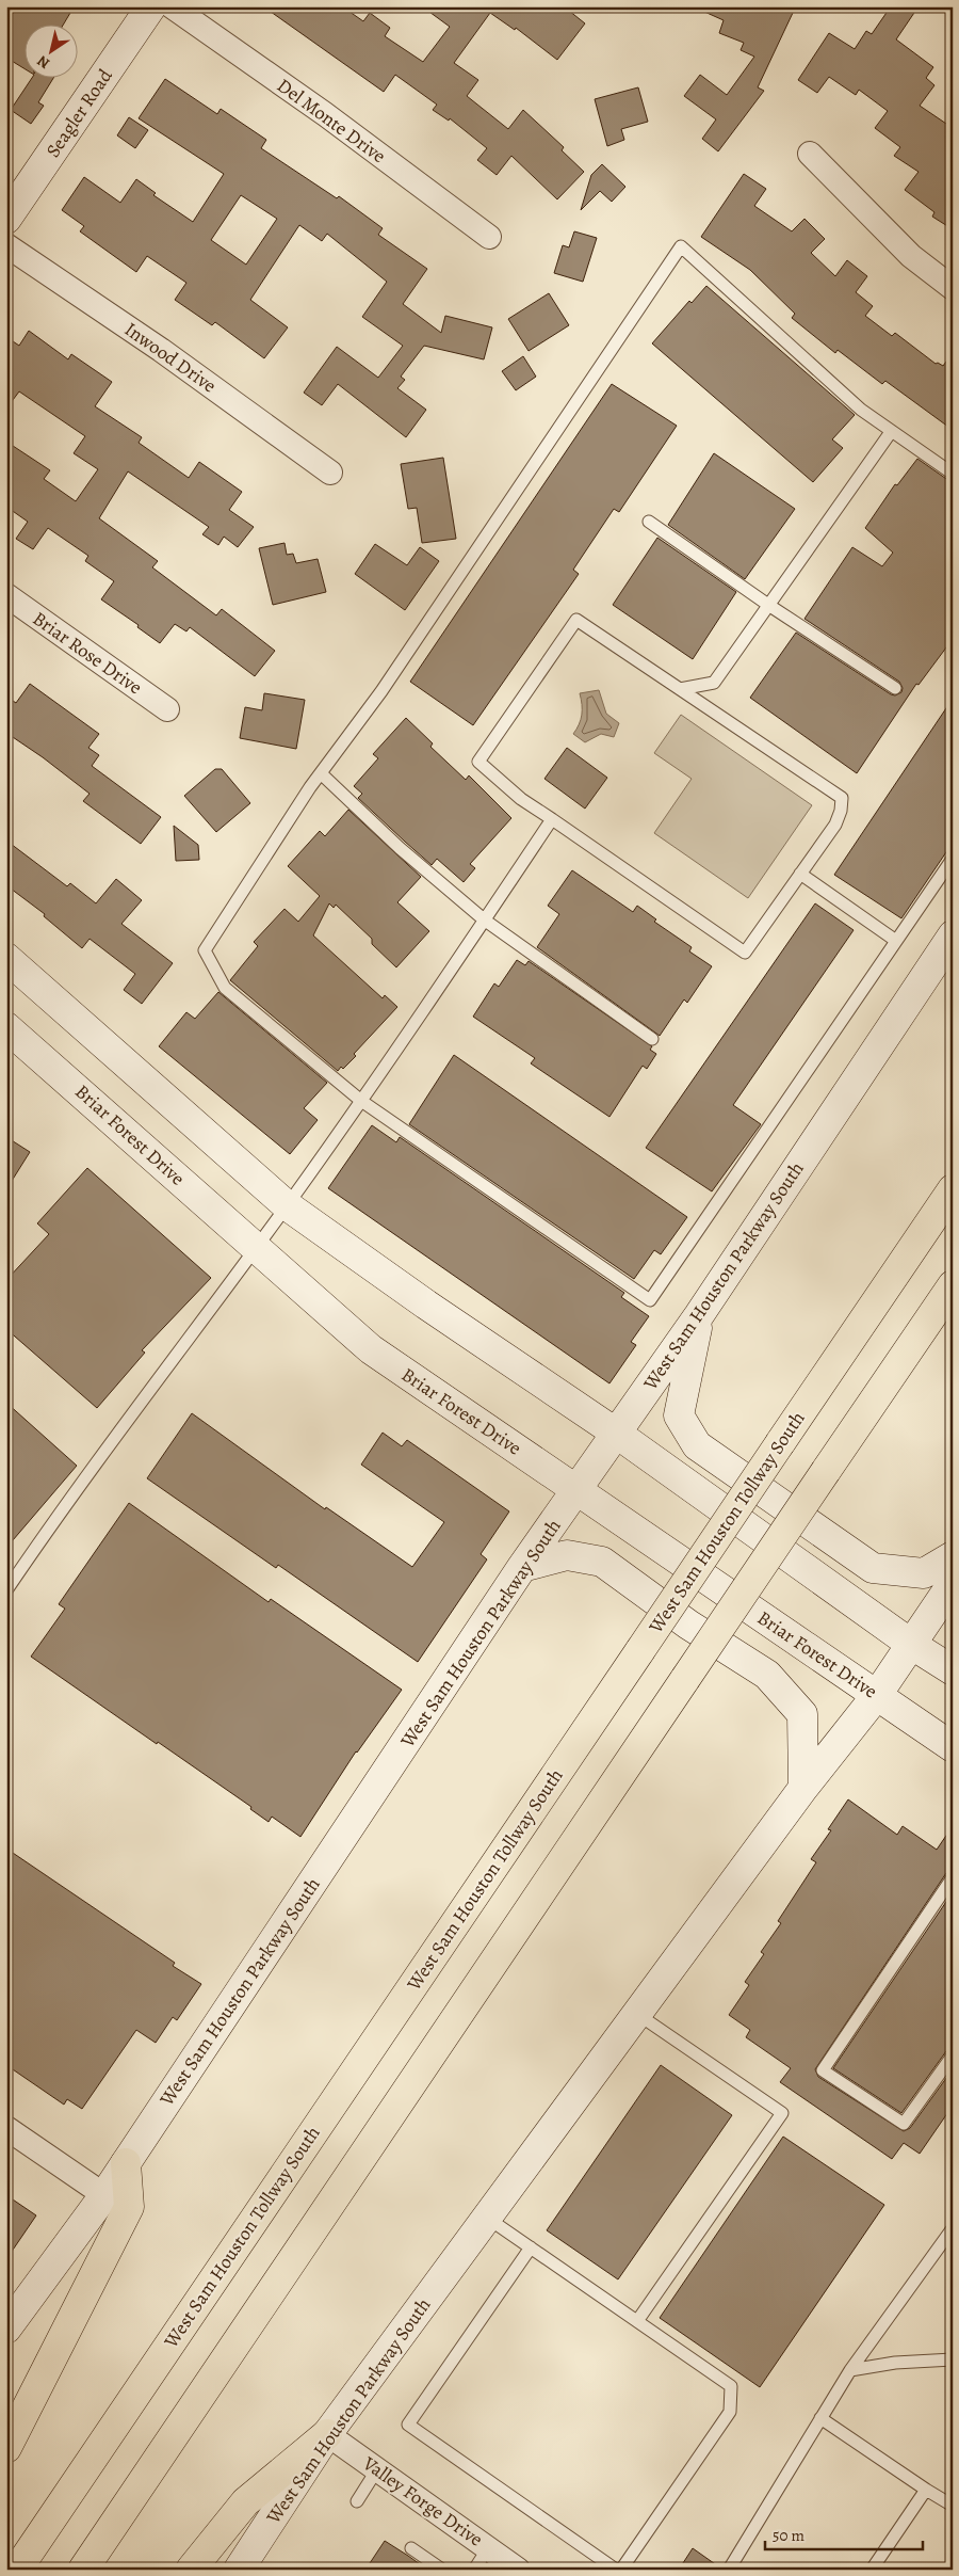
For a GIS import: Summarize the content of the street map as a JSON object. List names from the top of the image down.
{
  "streets": {
    "highway": ["West Sam Houston Tollway South"],
    "main road": ["Seagler Road", "Briar Forest Drive", "West Sam Houston Parkway South"],
    "street": [
      "Del Monte Drive",
      "Inwood Drive",
      "Briar Rose Drive",
      "Valley Forge Drive"
    ]
  },
  "crossings": [
    ["Briar Forest Drive", "West Sam Houston Parkway South"],
    ["West Sam Houston Parkway South", "Valley Forge Drive"]
  ],
  "scale_bar": "50 m",
  "north": "bottom left"
}
